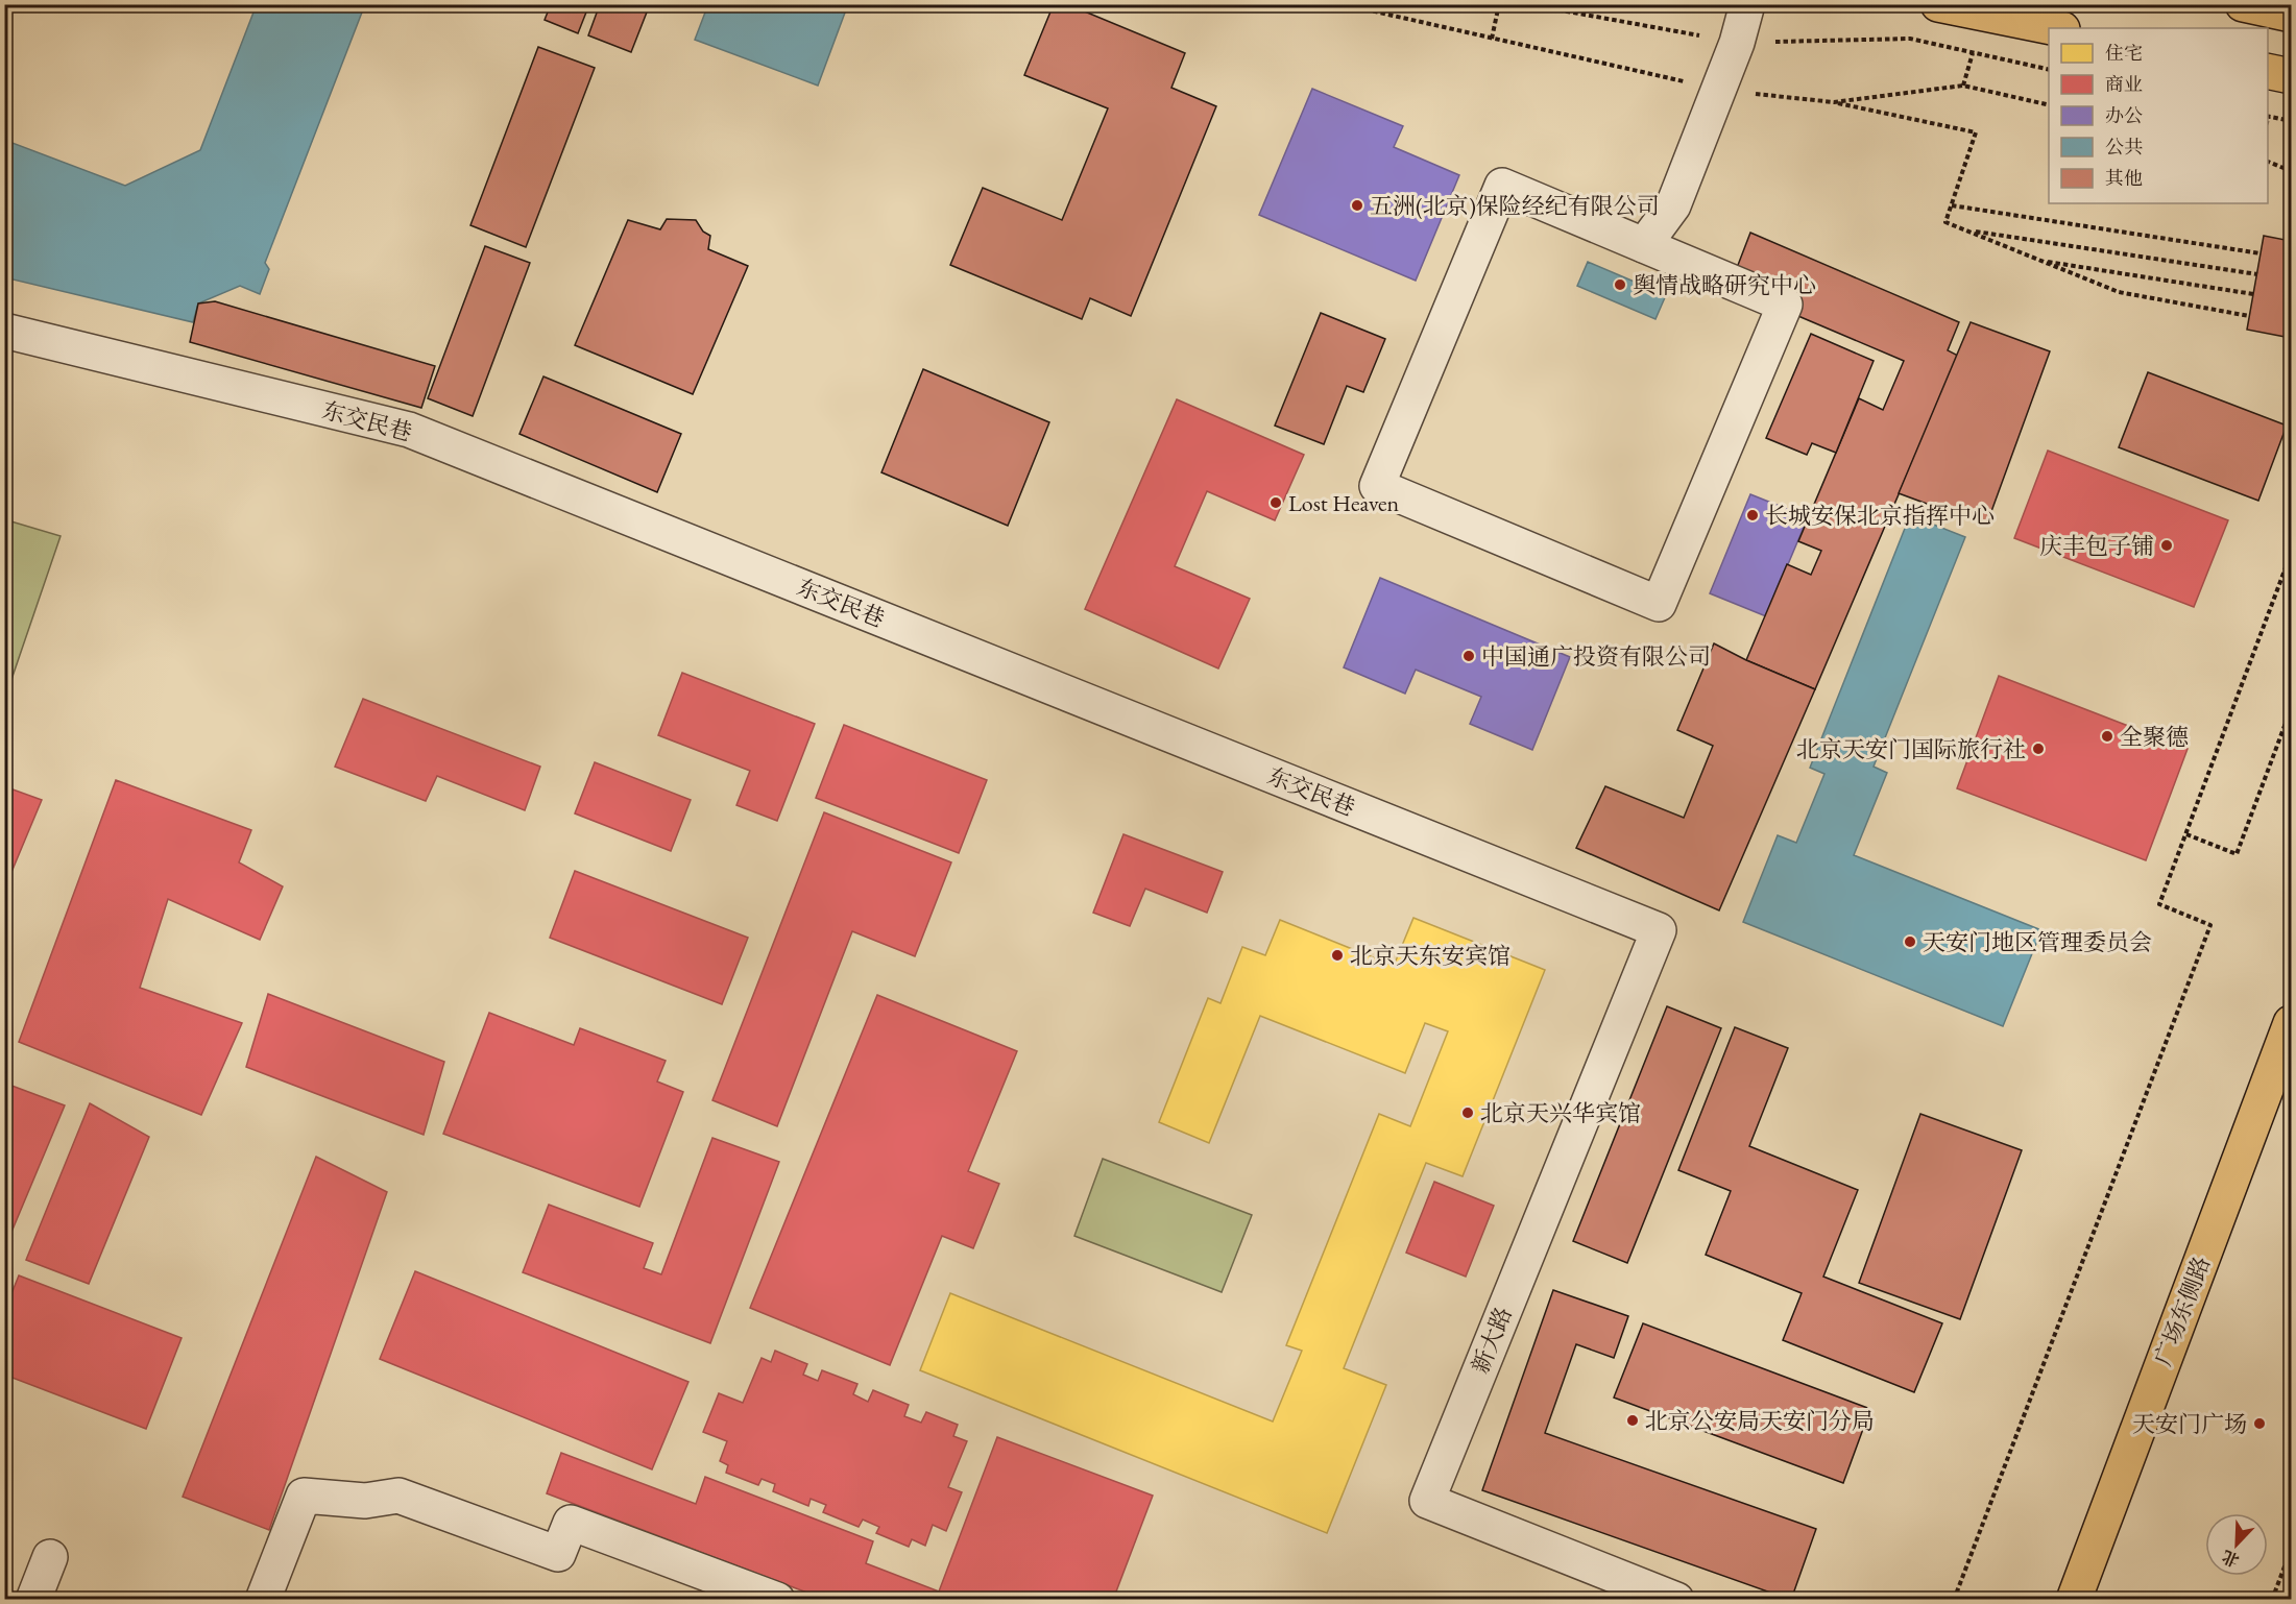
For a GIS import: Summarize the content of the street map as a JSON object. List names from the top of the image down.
{
  "streets": {
    "main road": ["广场东侧路"],
    "street": ["东交民巷", "新大路"]
  },
  "crossings": [
    ["东交民巷", "新大路"]
  ],
  "places": [
    "五洲(北京)保险经纪有限公司",
    "舆情战略研究中心",
    "Lost Heaven",
    "长城安保北京指挥中心",
    "庆丰包子铺",
    "中国通广投资有限公司",
    "全聚德",
    "北京天安门国际旅行社",
    "天安门地区管理委员会",
    "北京天东安宾馆",
    "北京天兴华宾馆",
    "北京公安局天安门分局",
    "天安门广场"
  ],
  "legend": [
    "住宅",
    "商业",
    "办公",
    "公共",
    "其他"
  ],
  "north": "bottom left"
}
